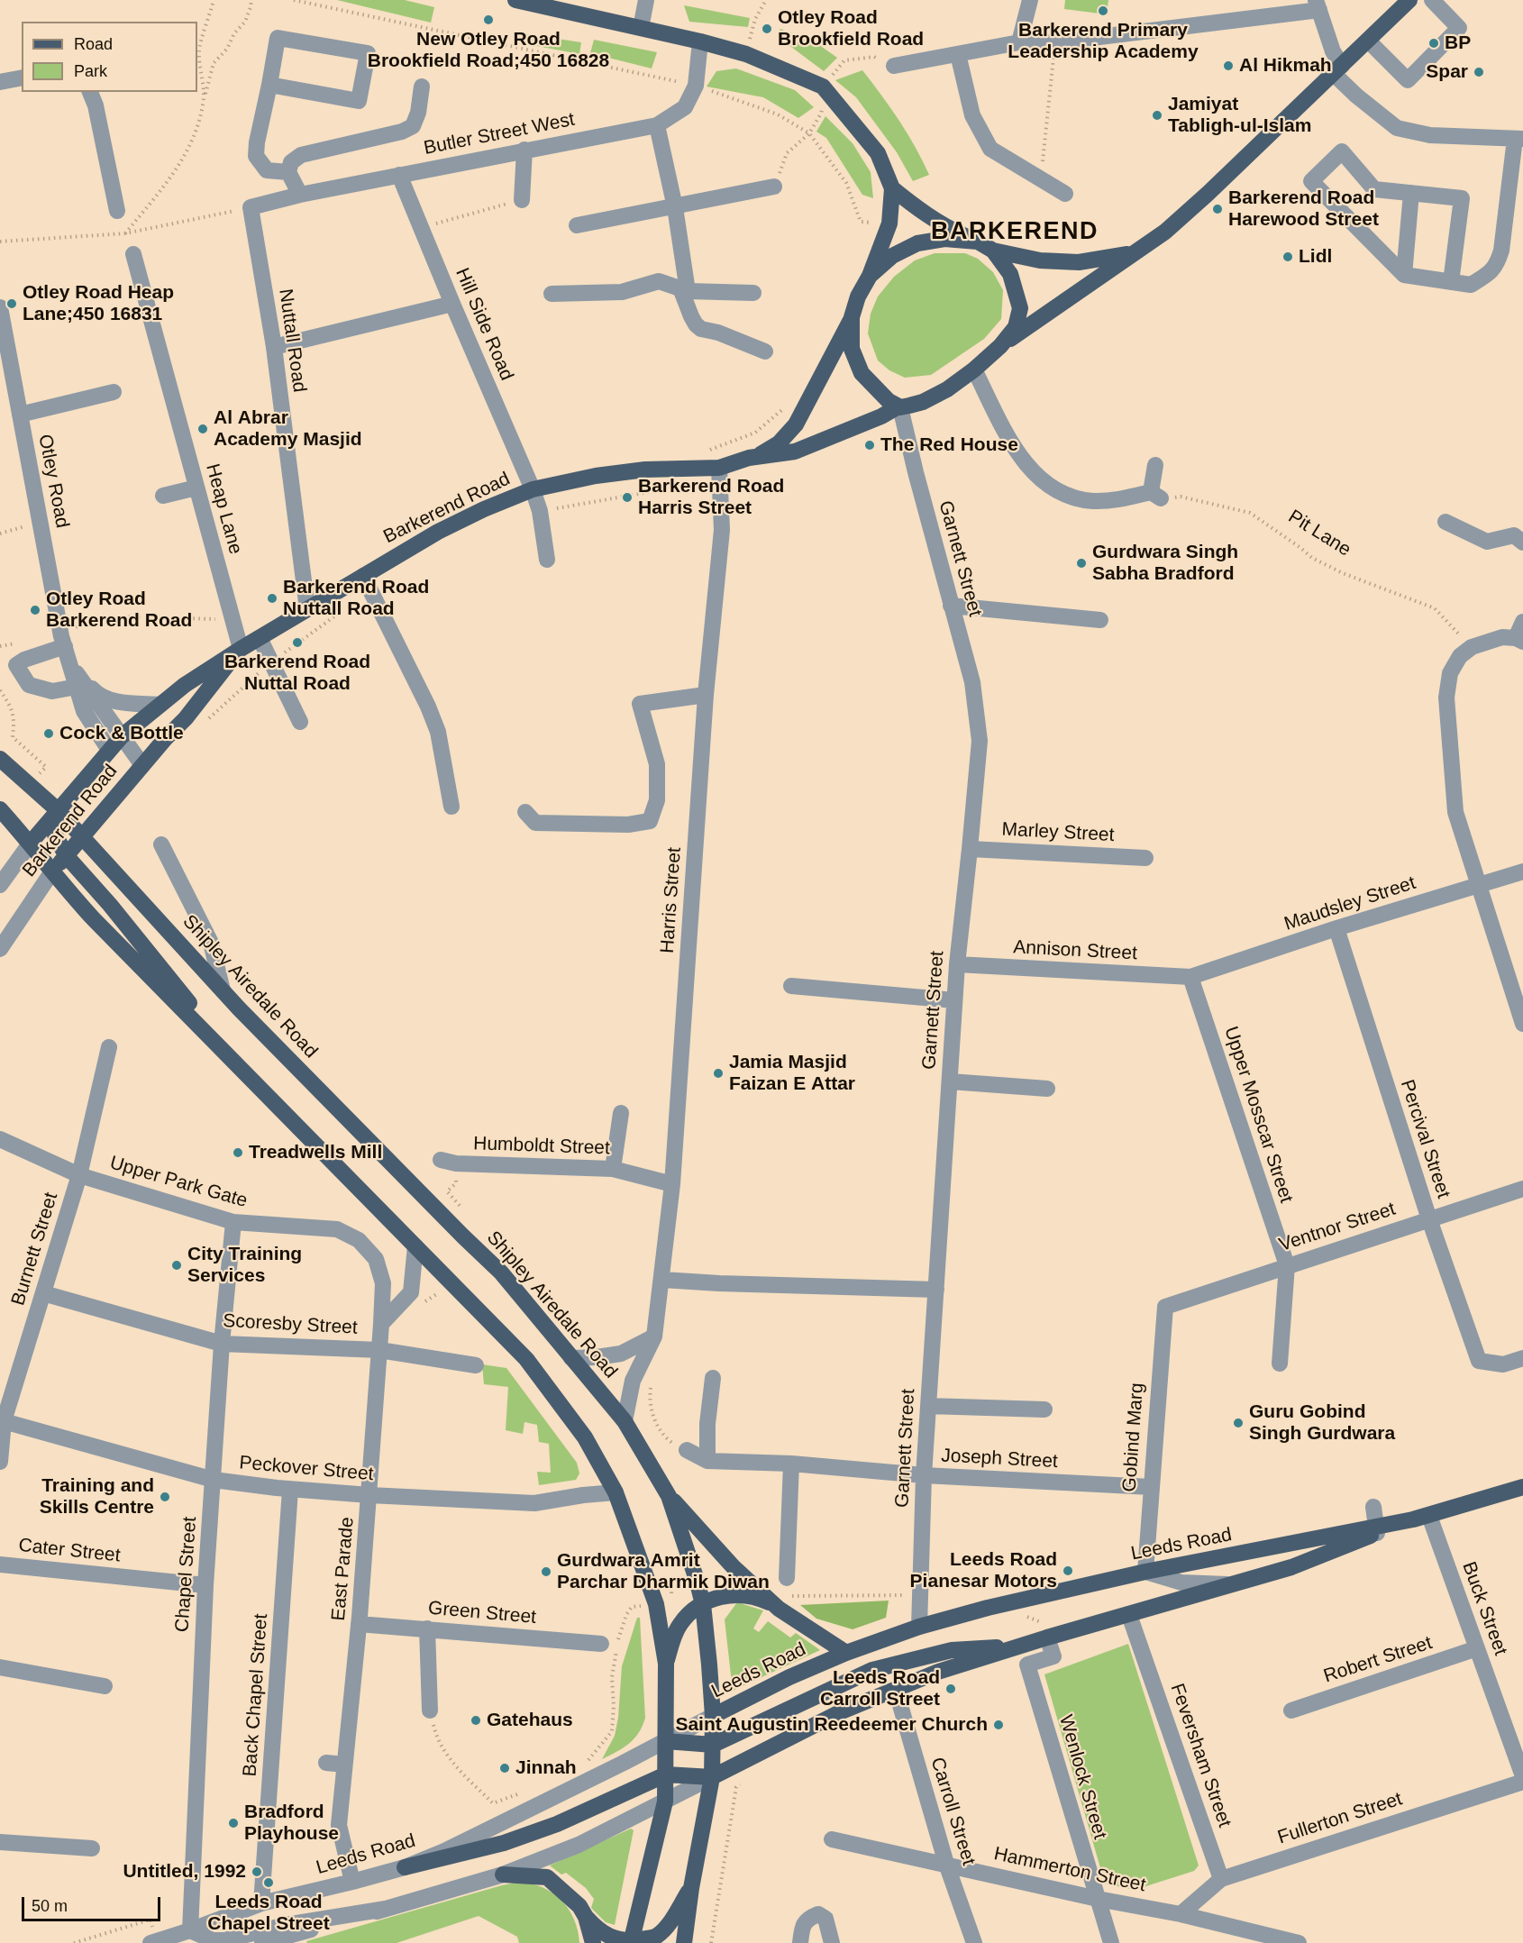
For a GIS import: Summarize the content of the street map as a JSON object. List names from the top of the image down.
{
  "streets": {
    "main road": ["Barkerend Road", "Shipley Airedale Road", "Leeds Road"],
    "street": [
      "Butler Street West",
      "Hill Side Road",
      "Nuttall Road",
      "Otley Road",
      "Heap Lane",
      "Garnett Street",
      "Marley Street",
      "Harris Street",
      "Maudsley Street",
      "Annison Street",
      "Upper Mosscar Street",
      "Percival Street",
      "Humboldt Street",
      "Upper Park Gate",
      "Ventnor Street",
      "Burnett Street",
      "Scoresby Street",
      "Gobind Marg",
      "Joseph Street",
      "Peckover Street",
      "Cater Street",
      "East Parade",
      "Chapel Street",
      "Buck Street",
      "Green Street",
      "Robert Street",
      "Back Chapel Street",
      "Feversham Street",
      "Wenlock Street",
      "Carroll Street",
      "Fullerton Street",
      "Hammerton Street"
    ],
    "path": ["Pit Lane"]
  },
  "crossings": [
    ["Butler Street West", "Hill Side Road"],
    ["Butler Street West", "Nuttall Road"],
    ["Hill Side Road", "Barkerend Road"],
    ["Nuttall Road", "Barkerend Road"],
    ["Otley Road", "Barkerend Road"],
    ["Barkerend Road", "Heap Lane"],
    ["Barkerend Road", "Garnett Street"],
    ["Barkerend Road", "Harris Street"],
    ["Barkerend Road", "Shipley Airedale Road"],
    ["Garnett Street", "Marley Street"],
    ["Garnett Street", "Annison Street"],
    ["Garnett Street", "Joseph Street"],
    ["Garnett Street", "Leeds Road"],
    ["Harris Street", "Shipley Airedale Road"],
    ["Harris Street", "Humboldt Street"],
    ["Maudsley Street", "Annison Street"],
    ["Maudsley Street", "Upper Mosscar Street"],
    ["Maudsley Street", "Percival Street"],
    ["Annison Street", "Upper Mosscar Street"],
    ["Shipley Airedale Road", "Leeds Road"],
    ["Upper Mosscar Street", "Ventnor Street"],
    ["Percival Street", "Ventnor Street"],
    ["Upper Park Gate", "Burnett Street"],
    ["Upper Park Gate", "East Parade"],
    ["Upper Park Gate", "Chapel Street"],
    ["Ventnor Street", "Gobind Marg"],
    ["Burnett Street", "Scoresby Street"],
    ["Burnett Street", "Peckover Street"],
    ["Scoresby Street", "East Parade"],
    ["Scoresby Street", "Chapel Street"],
    ["Gobind Marg", "Joseph Street"],
    ["Gobind Marg", "Leeds Road"],
    ["Peckover Street", "East Parade"],
    ["Peckover Street", "Chapel Street"],
    ["Peckover Street", "Back Chapel Street"],
    ["Leeds Road", "East Parade"],
    ["Leeds Road", "Chapel Street"],
    ["Leeds Road", "Buck Street"],
    ["Leeds Road", "Back Chapel Street"],
    ["Leeds Road", "Feversham Street"],
    ["Leeds Road", "Wenlock Street"],
    ["Leeds Road", "Carroll Street"],
    ["Cater Street", "Chapel Street"],
    ["East Parade", "Green Street"],
    ["Buck Street", "Robert Street"],
    ["Feversham Street", "Fullerton Street"],
    ["Wenlock Street", "Hammerton Street"],
    ["Carroll Street", "Hammerton Street"],
    ["Fullerton Street", "Hammerton Street"]
  ],
  "districts": ["BARKEREND"],
  "places": [
    "Barkerend Primary Leadership Academy",
    "New Otley Road Brookfield Road;450 16828",
    "Otley Road Brookfield Road",
    "BP",
    "Al Hikmah",
    "Spar",
    "Jamiyat Tabligh-ul-Islam",
    "Barkerend Road Harewood Street",
    "Lidl",
    "Otley Road Heap Lane;450 16831",
    "Al Abrar Academy Masjid",
    "The Red House",
    "Barkerend Road Harris Street",
    "Gurdwara Singh Sabha Bradford",
    "Barkerend Road Nuttall Road",
    "Otley Road Barkerend Road",
    "Barkerend Road Nuttal Road",
    "Cock & Bottle",
    "Jamia Masjid Faizan E Attar",
    "Treadwells Mill",
    "City Training Services",
    "Guru Gobind Singh Gurdwara",
    "Training and Skills Centre",
    "Leeds Road Pianesar Motors",
    "Gurdwara Amrit Parchar Dharmik Diwan",
    "Leeds Road Carroll Street",
    "Gatehaus",
    "Saint Augustin Reedeemer Church",
    "Jinnah",
    "Bradford Playhouse",
    "Untitled, 1992",
    "Leeds Road Chapel Street"
  ],
  "legend": ["Road", "Park"],
  "scale_bar": "50 m"
}
